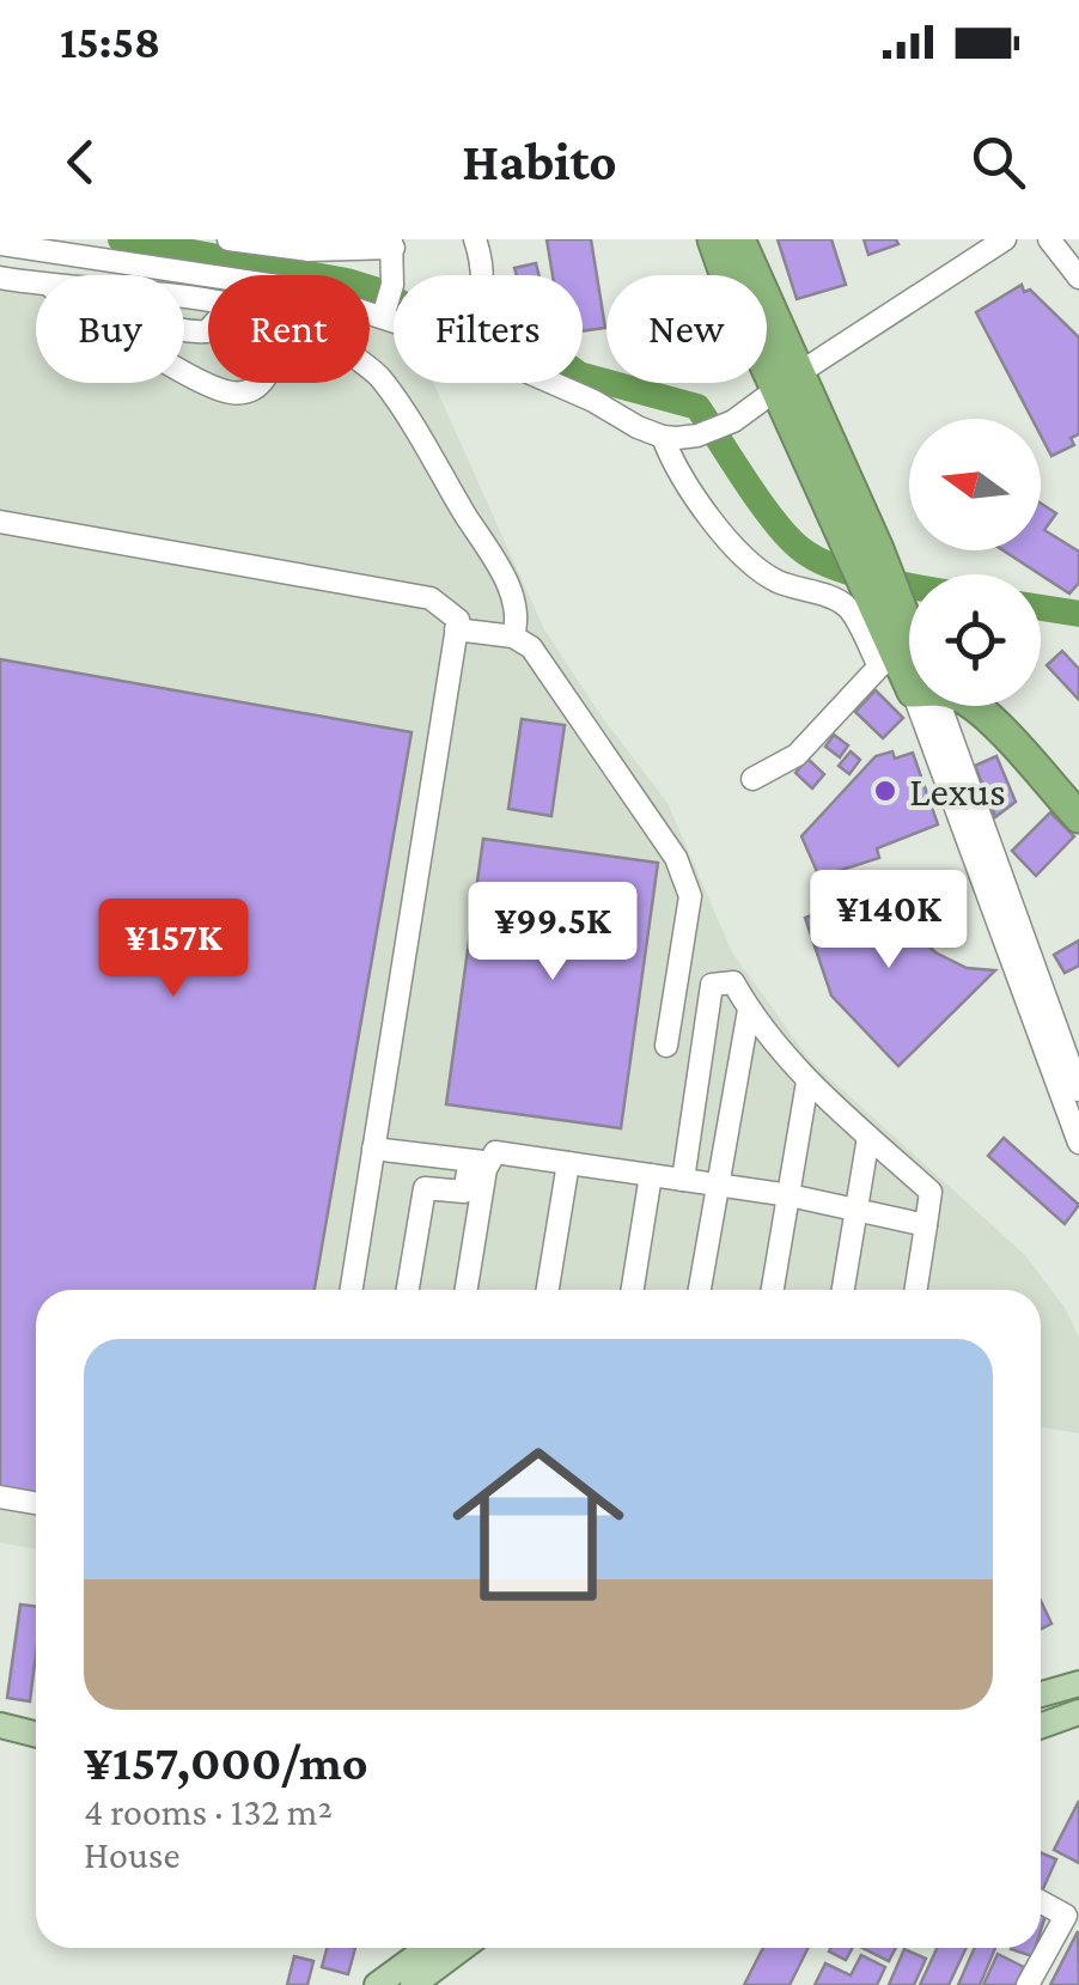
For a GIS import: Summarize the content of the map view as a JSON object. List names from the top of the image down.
{
  "places": ["Lexus"],
  "north": "left",
  "page": {
    "status": "15:58",
    "header": "Habito",
    "chip": [
      "Buy",
      "Rent",
      "Filters",
      "New"
    ],
    "price": ["¥140K", "¥99.5K", "¥157K"],
    "list": [
      {
        "name": "¥157,000/mo",
        "note": "4 rooms · 132 m² · House"
      }
    ]
  }
}
